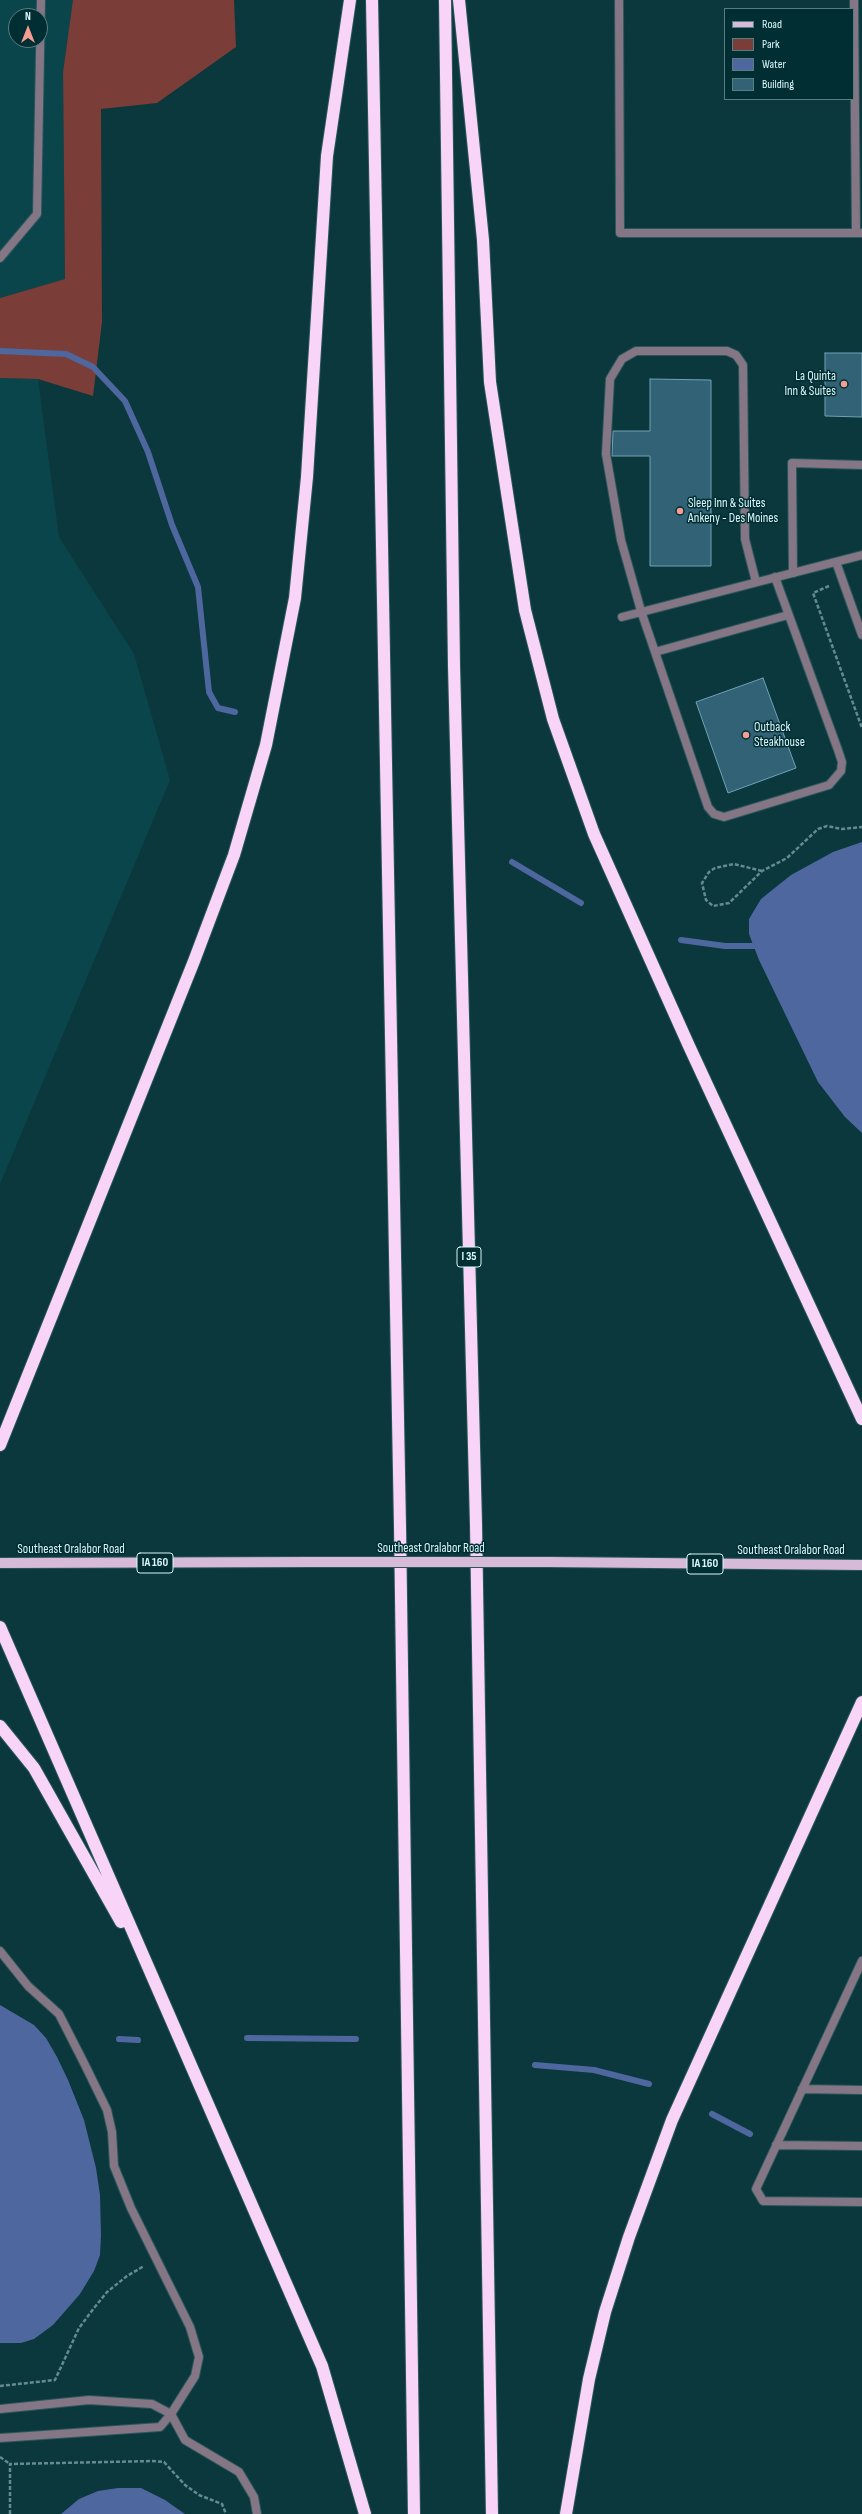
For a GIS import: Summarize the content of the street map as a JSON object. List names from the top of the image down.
{
  "streets": {
    "highway": ["I 35"],
    "main road": ["Southeast Oralabor Road", "IA 160"]
  },
  "places": ["La Quinta Inn & Suites", "Sleep Inn & Suites Ankeny - Des Moines", "Outback Steakhouse"],
  "legend": [
    "Road",
    "Park",
    "Water",
    "Building"
  ],
  "north": "top"
}
